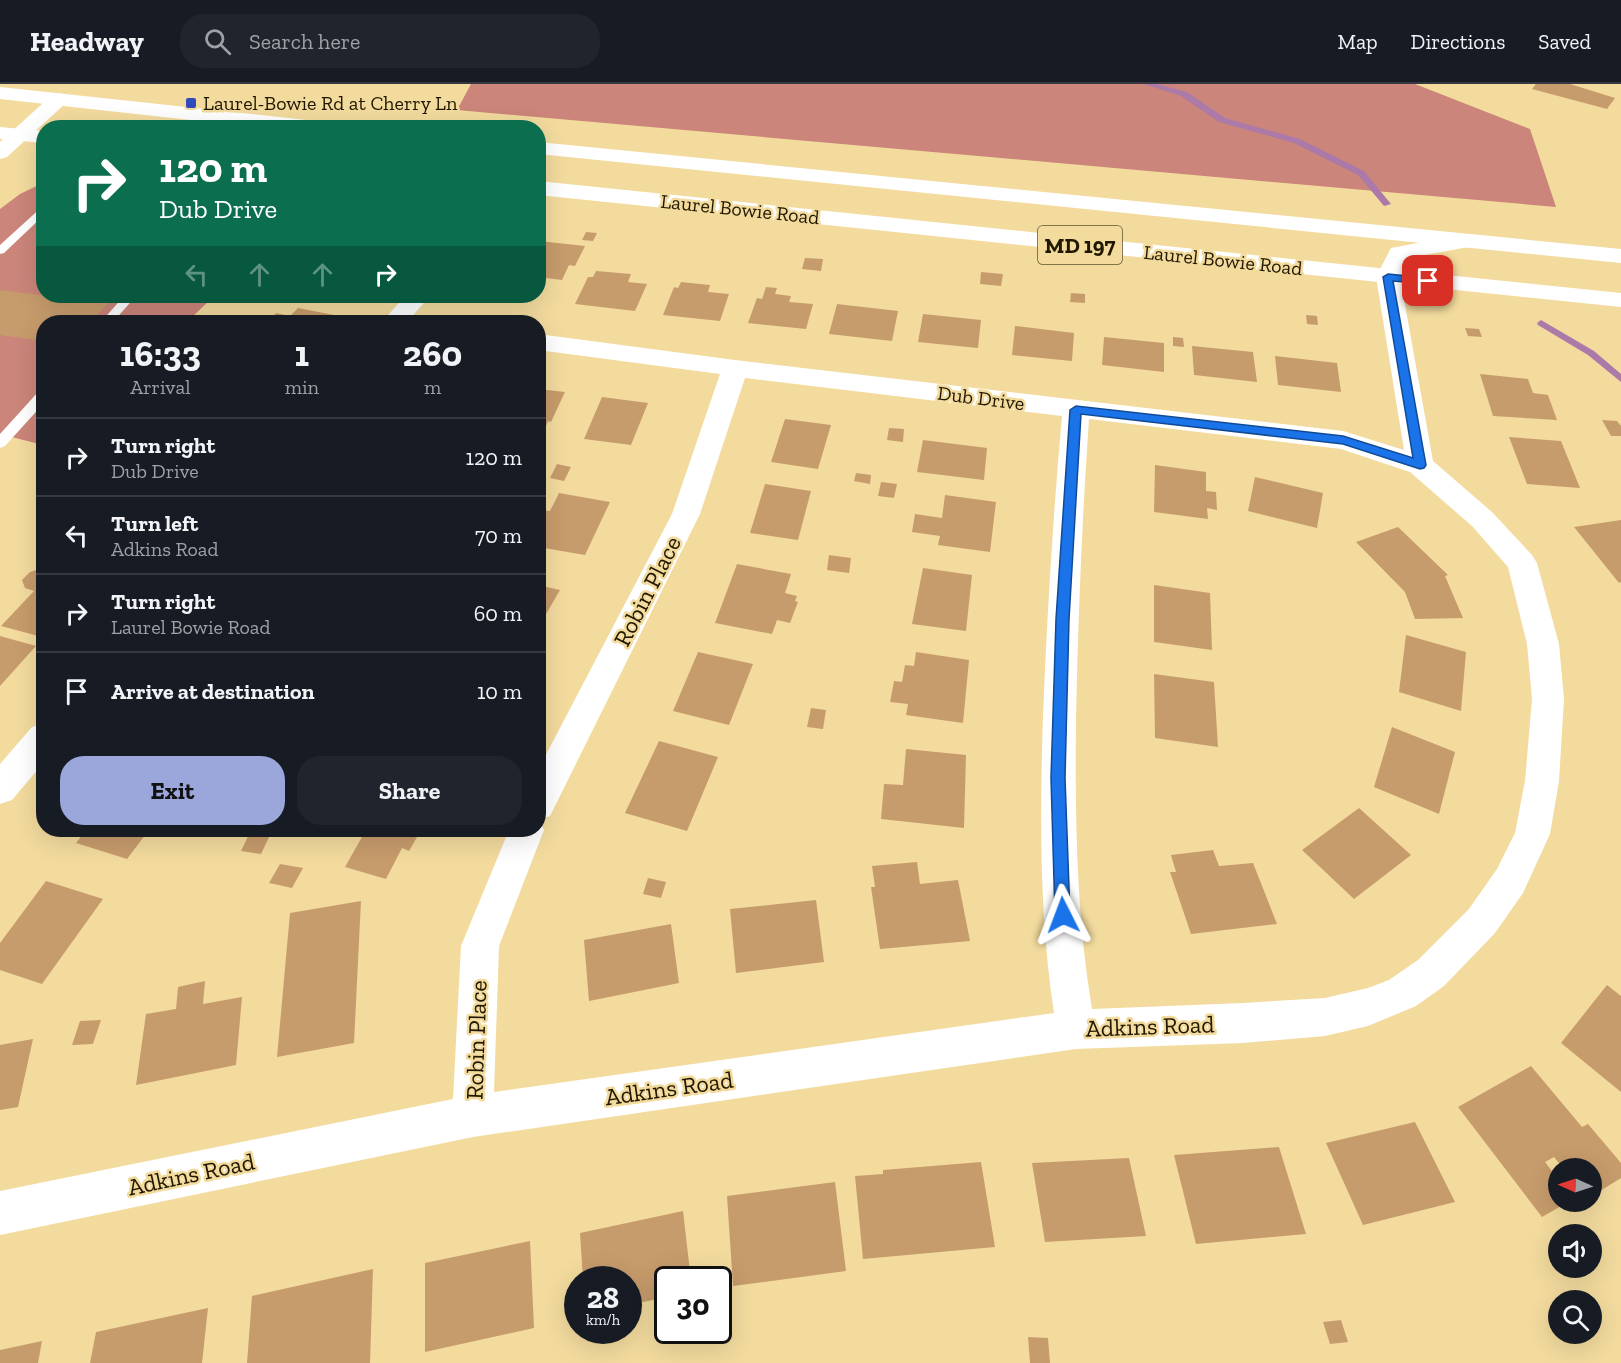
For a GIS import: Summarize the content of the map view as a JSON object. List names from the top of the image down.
{
  "streets": {
    "street": [
      "Laurel Bowie Road",
      "MD 197",
      "Dub Drive",
      "Robin Place",
      "Adkins Road"
    ]
  },
  "crossings": [
    ["Dub Drive", "Robin Place"],
    ["Dub Drive", "Adkins Road"],
    ["Robin Place", "Adkins Road"]
  ],
  "places": {
    "transit": ["Laurel-Bowie Rd at Cherry Ln"]
  },
  "north": "left",
  "page": {
    "header": "Headway",
    "search": "Search here",
    "nav": ["Map", "Directions", "Saved"],
    "turn": ["120 m", "Dub Drive"],
    "eta": [
      "16:33",
      "Arrival",
      "1",
      "min",
      "260",
      "m"
    ],
    "list": [
      {
        "name": "Turn right",
        "note": "Dub Drive",
        "value": "120 m"
      },
      {
        "name": "Turn left",
        "note": "Adkins Road",
        "value": "70 m"
      },
      {
        "name": "Turn right",
        "note": "Laurel Bowie Road",
        "value": "60 m"
      },
      {
        "name": "Arrive at destination",
        "value": "10 m"
      }
    ],
    "buttons": ["Exit", "Share"],
    "speed": "28 km/h",
    "limit": "30"
  }
}
